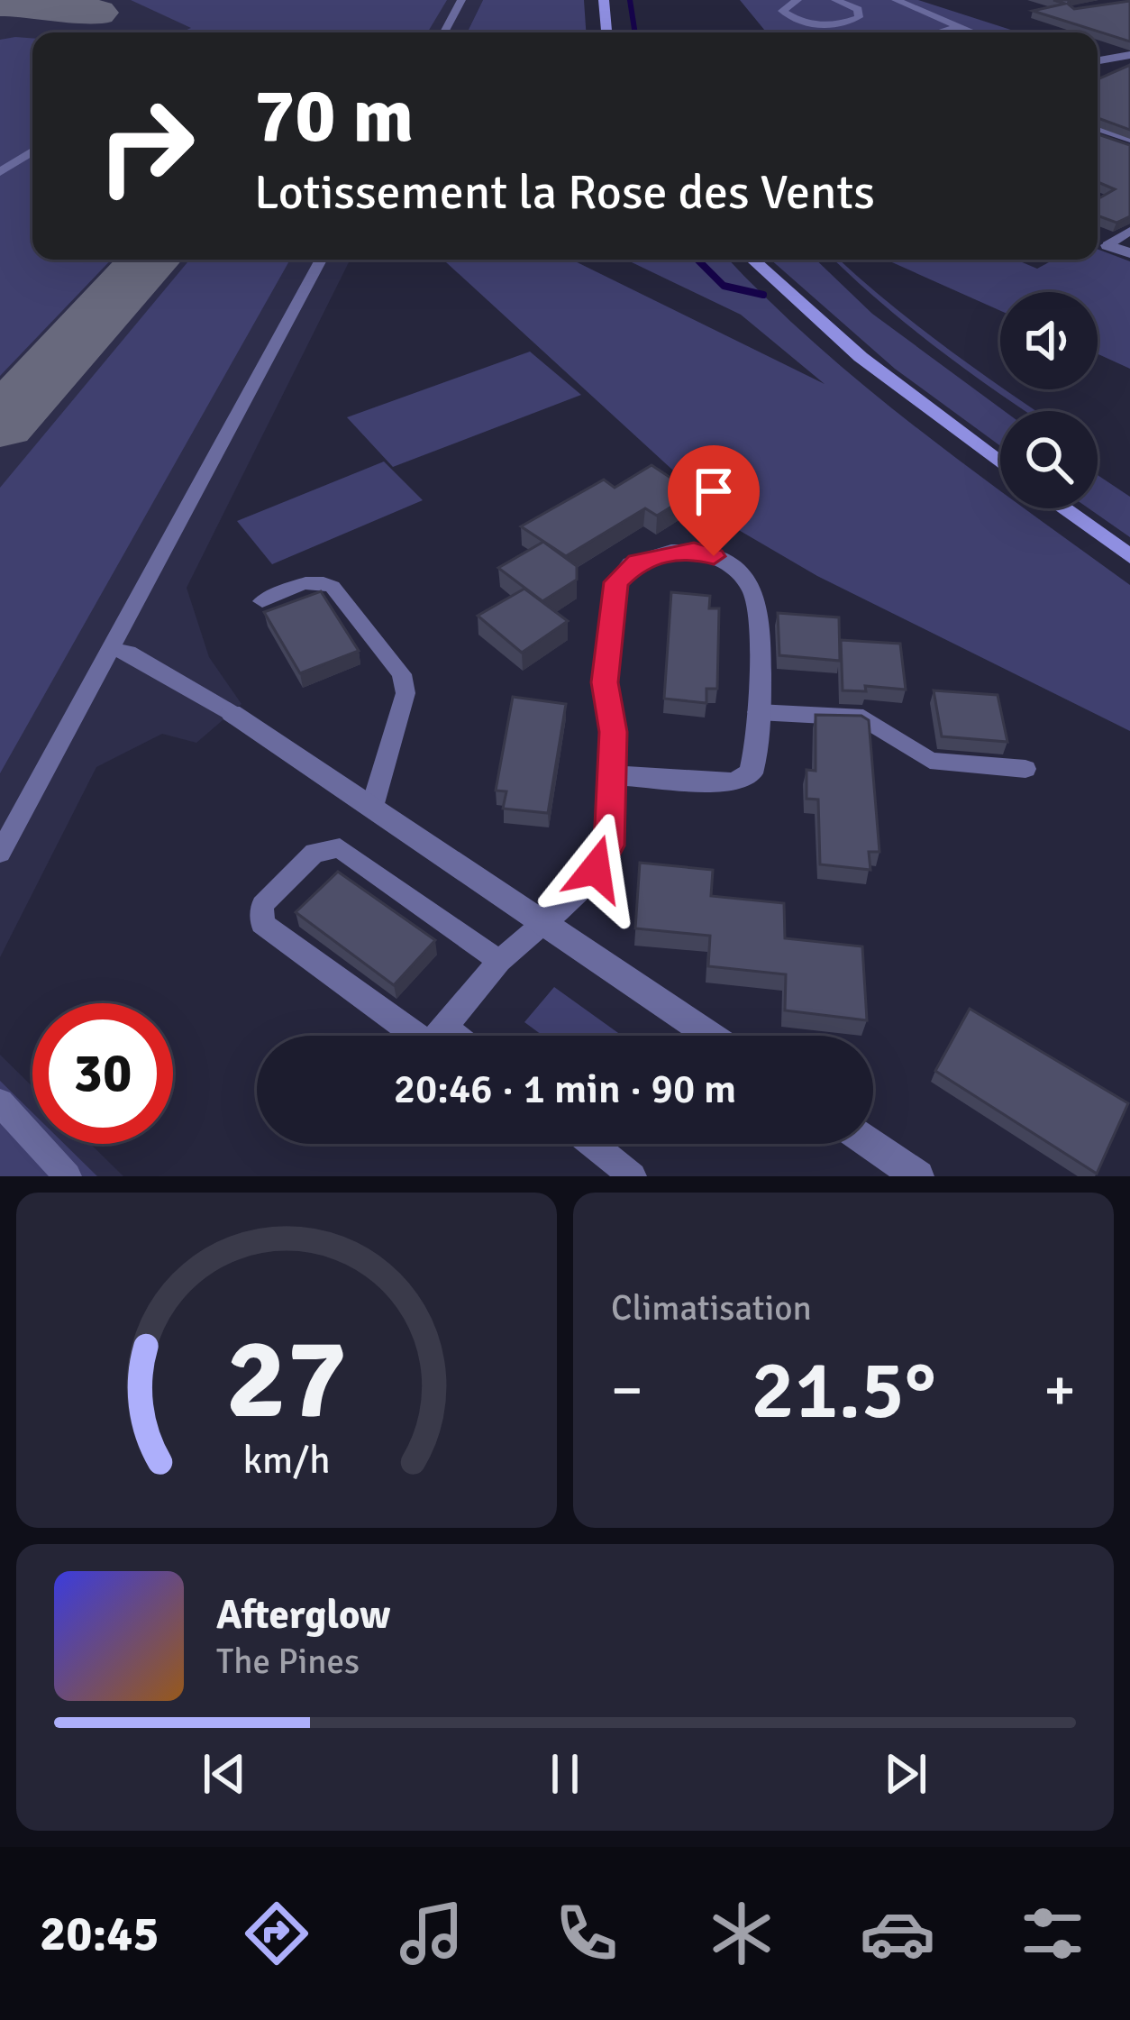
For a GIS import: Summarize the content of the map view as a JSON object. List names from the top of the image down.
{
  "page": {
    "turn": ["70 m", "Lotissement la Rose des Vents"],
    "limit": "30",
    "trip": "20:46 · 1 min · 90 m",
    "tile": "Climatisation",
    "heat": ["−", "21.5°", "+"],
    "song": ["Afterglow", "The Pines"],
    "tabs": "20:45",
    "gauge": ["27", "km/h"]
  }
}
